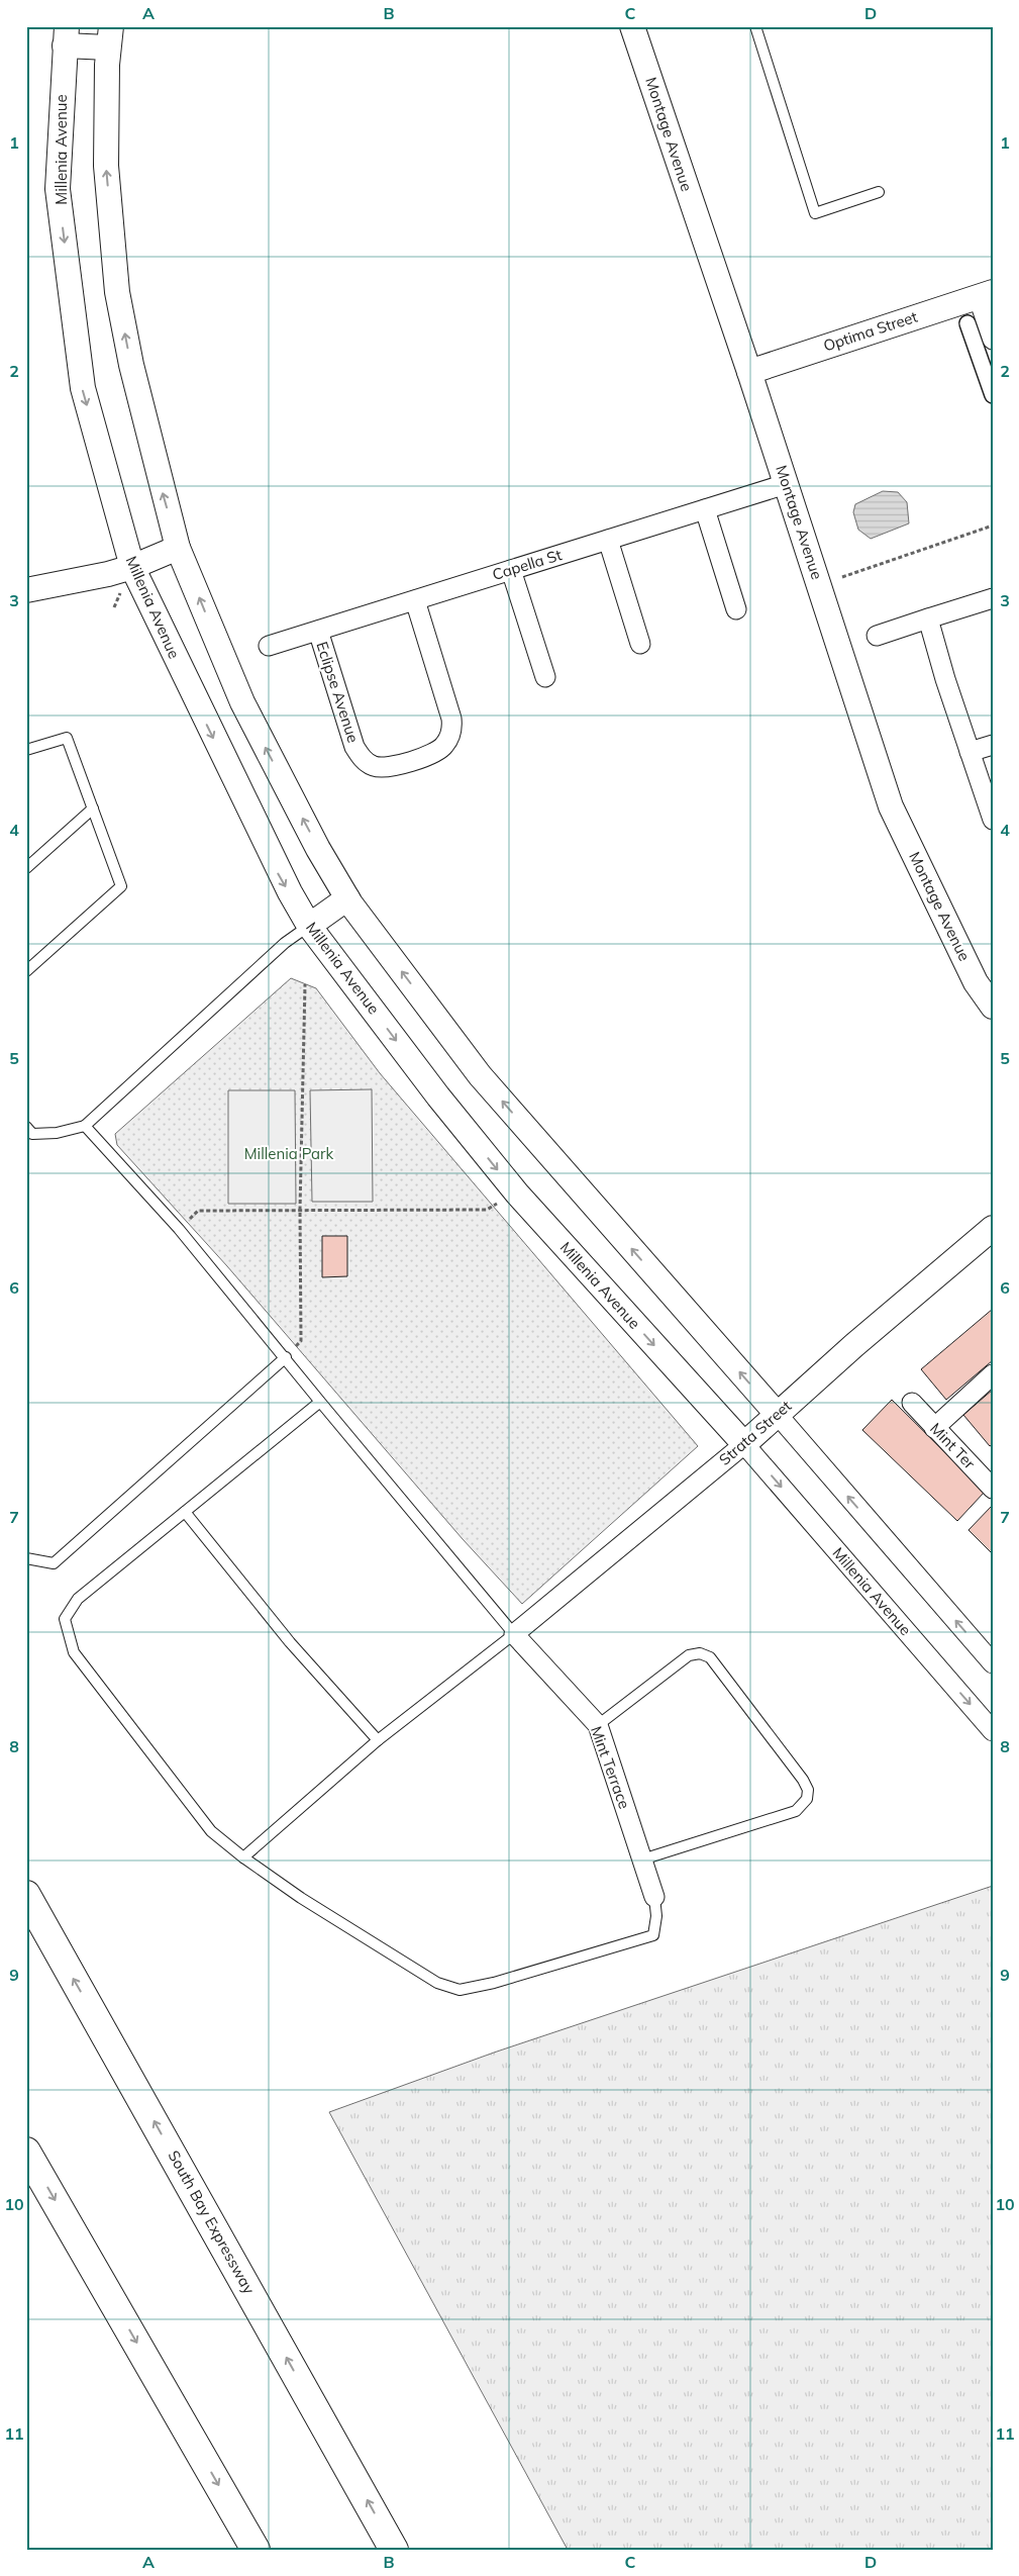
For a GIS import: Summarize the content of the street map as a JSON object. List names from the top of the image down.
{
  "streets": {
    "highway": ["South Bay Expressway"],
    "street": [
      "Montage Avenue",
      "Millenia Avenue",
      "Optima Street",
      "Capella St",
      "Eclipse Avenue",
      "Strata Street",
      "Mint Ter",
      "Mint Terrace"
    ]
  },
  "crossings": [
    ["Montage Avenue", "Optima Street"],
    ["Montage Avenue", "Capella St"],
    ["Millenia Avenue", "Strata Street"],
    ["Capella St", "Eclipse Avenue"],
    ["Strata Street", "Mint Terrace"]
  ],
  "parks": ["Millenia Park"],
  "grid": {
    "columns": [
      "A",
      "B",
      "C",
      "D"
    ],
    "rows": [
      "1",
      "2",
      "3",
      "4",
      "5",
      "6",
      "7",
      "8",
      "9",
      "10",
      "11"
    ]
  }
}
